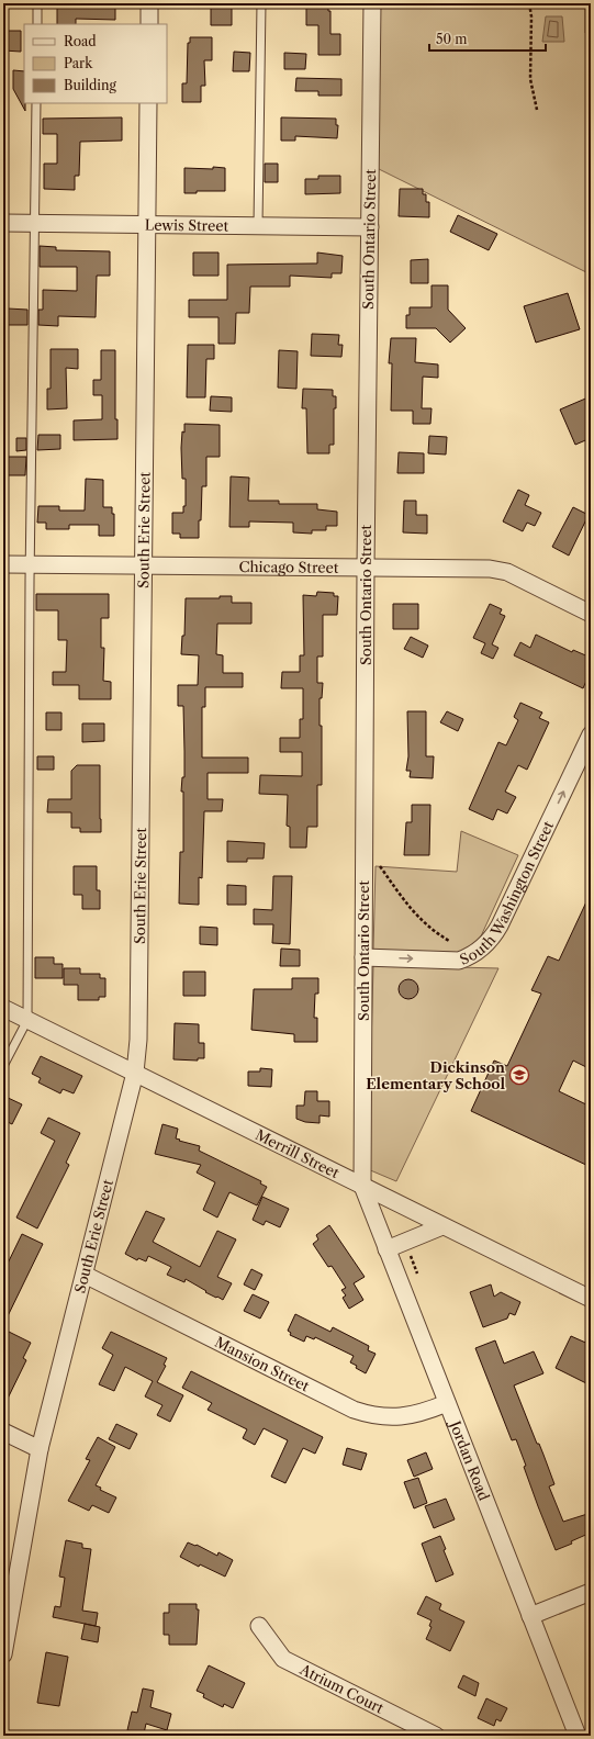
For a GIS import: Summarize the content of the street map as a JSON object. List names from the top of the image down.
{
  "streets": {
    "street": [
      "Lewis Street",
      "South Ontario Street",
      "South Erie Street",
      "Chicago Street",
      "South Washington Street",
      "Merrill Street",
      "Mansion Street",
      "Jordan Road",
      "Atrium Court"
    ]
  },
  "crossings": [
    ["Lewis Street", "South Ontario Street"],
    ["Lewis Street", "South Erie Street"],
    ["South Ontario Street", "Chicago Street"],
    ["South Ontario Street", "South Washington Street"],
    ["South Ontario Street", "Merrill Street"],
    ["South Ontario Street", "Jordan Road"],
    ["South Erie Street", "Chicago Street"],
    ["South Erie Street", "Merrill Street"],
    ["South Erie Street", "Mansion Street"],
    ["Merrill Street", "Jordan Road"],
    ["Mansion Street", "Jordan Road"]
  ],
  "one_way": ["South Washington Street"],
  "places": {
    "school or university": ["Dickinson Elementary School"]
  },
  "legend": ["Road", "Park", "Building"],
  "scale_bar": "50 m"
}
